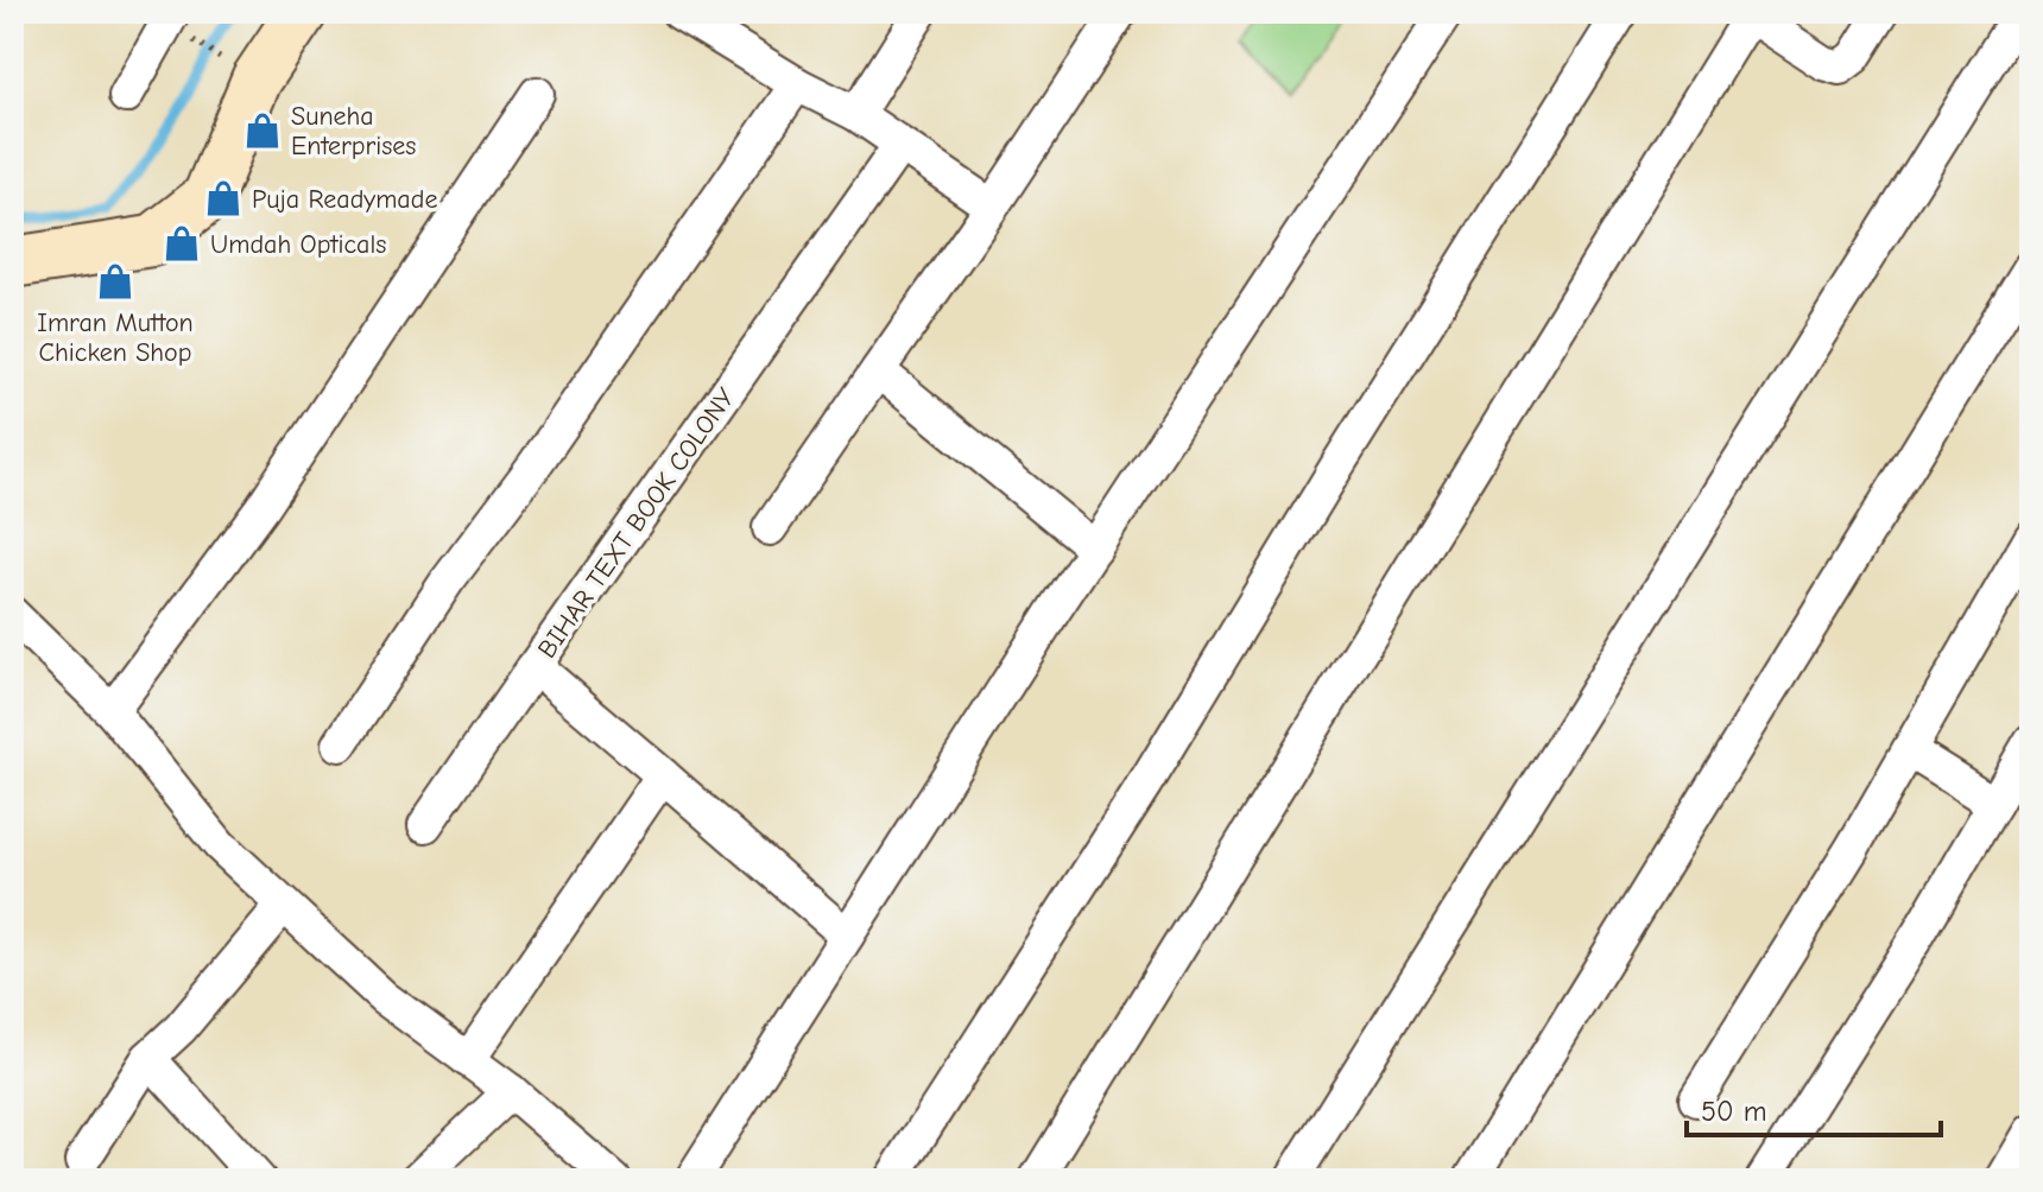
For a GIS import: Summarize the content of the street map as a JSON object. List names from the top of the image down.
{
  "streets": {
    "street": ["BIHAR TEXT BOOK COLONY"]
  },
  "places": {
    "shop": [
      "Suneha Enterprises",
      "Puja Readymade",
      "Umdah Opticals",
      "Imran Mutton Chicken Shop"
    ]
  },
  "scale_bar": "50 m"
}
